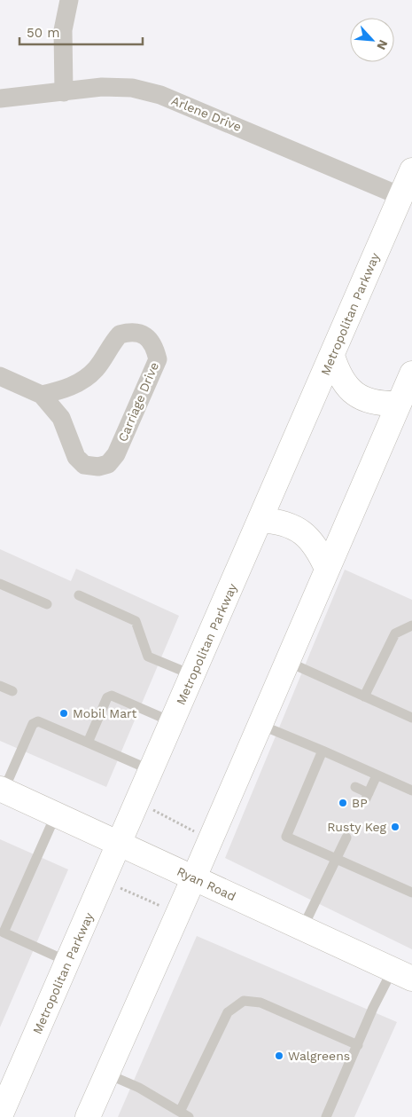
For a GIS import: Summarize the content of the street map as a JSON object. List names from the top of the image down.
{
  "streets": {
    "main road": ["Metropolitan Parkway", "Ryan Road"],
    "street": ["Arlene Drive", "Carriage Drive"]
  },
  "crossings": [
    ["Arlene Drive", "Metropolitan Parkway"],
    ["Metropolitan Parkway", "Ryan Road"]
  ],
  "places": [
    "Mobil Mart",
    "BP",
    "Rusty Keg",
    "Walgreens"
  ],
  "scale_bar": "50 m",
  "north": "bottom right"
}
